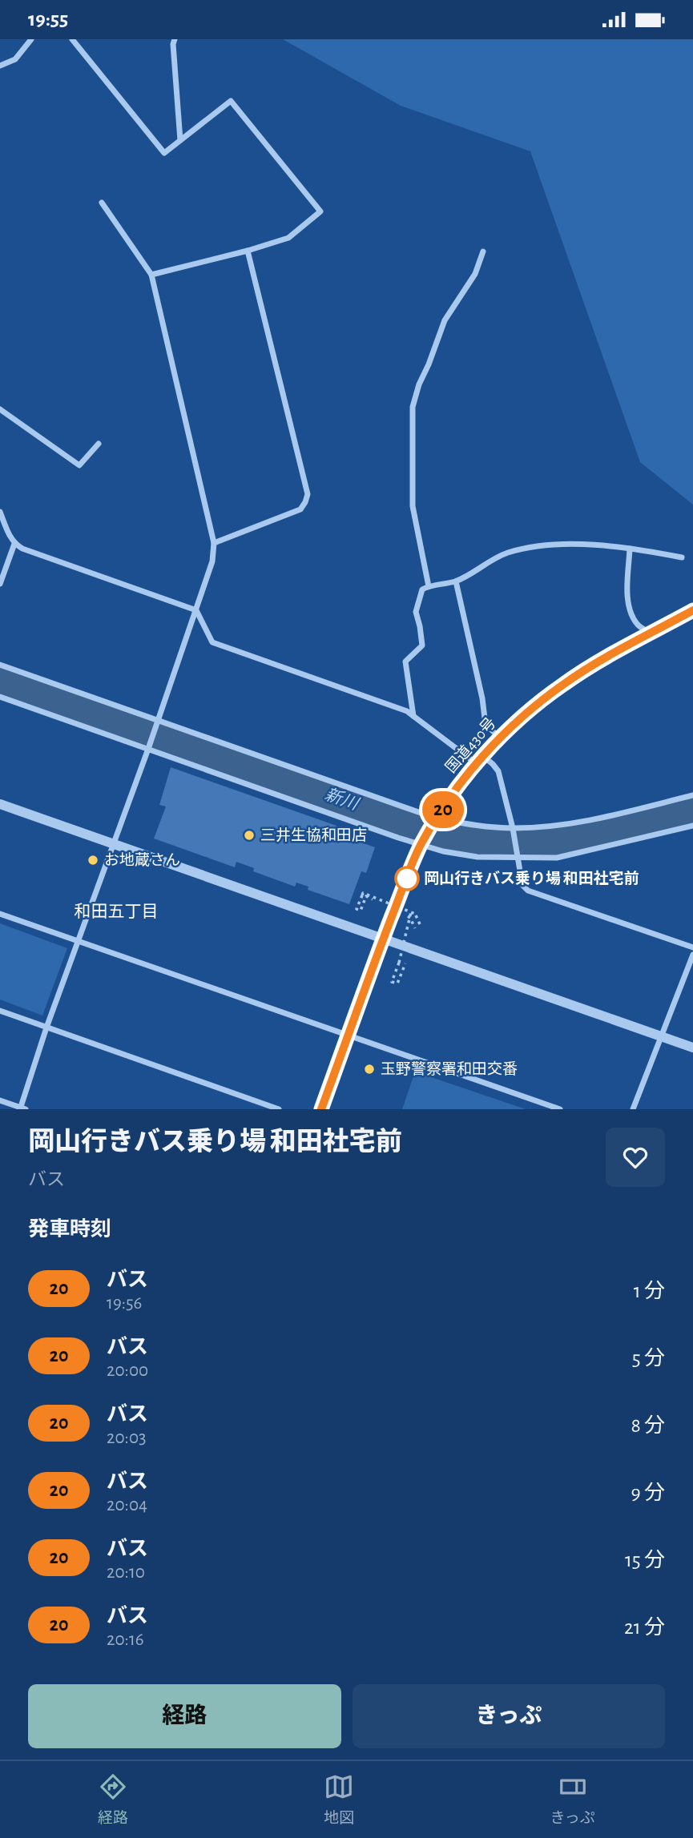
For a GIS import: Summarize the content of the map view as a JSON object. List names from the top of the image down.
{
  "streets": {
    "highway": ["国道430号"]
  },
  "districts": ["和田五丁目"],
  "water": ["新川"],
  "places": [
    "三井生協和田店",
    "お地蔵さん",
    "岡山行きバス乗り場 和田社宅前",
    "玉野警察署和田交番"
  ],
  "lines": ["bus line 20"],
  "page": {
    "status": "19:55",
    "on_map": "20",
    "heading": [
      ["岡山行きバス乗り場 和田社宅前", "バス"],
      "発車時刻"
    ],
    "list": [
      {
        "mark": "20",
        "name": "バス",
        "note": "19:56",
        "value": "1 分"
      },
      {
        "mark": "20",
        "name": "バス",
        "note": "20:00",
        "value": "5 分"
      },
      {
        "mark": "20",
        "name": "バス",
        "note": "20:03",
        "value": "8 分"
      },
      {
        "mark": "20",
        "name": "バス",
        "note": "20:04",
        "value": "9 分"
      },
      {
        "mark": "20",
        "name": "バス",
        "note": "20:10",
        "value": "15 分"
      },
      {
        "mark": "20",
        "name": "バス",
        "note": "20:16",
        "value": "21 分"
      }
    ],
    "buttons": ["経路", "きっぷ"],
    "tabs": ["経路", "地図", "きっぷ"]
  }
}
